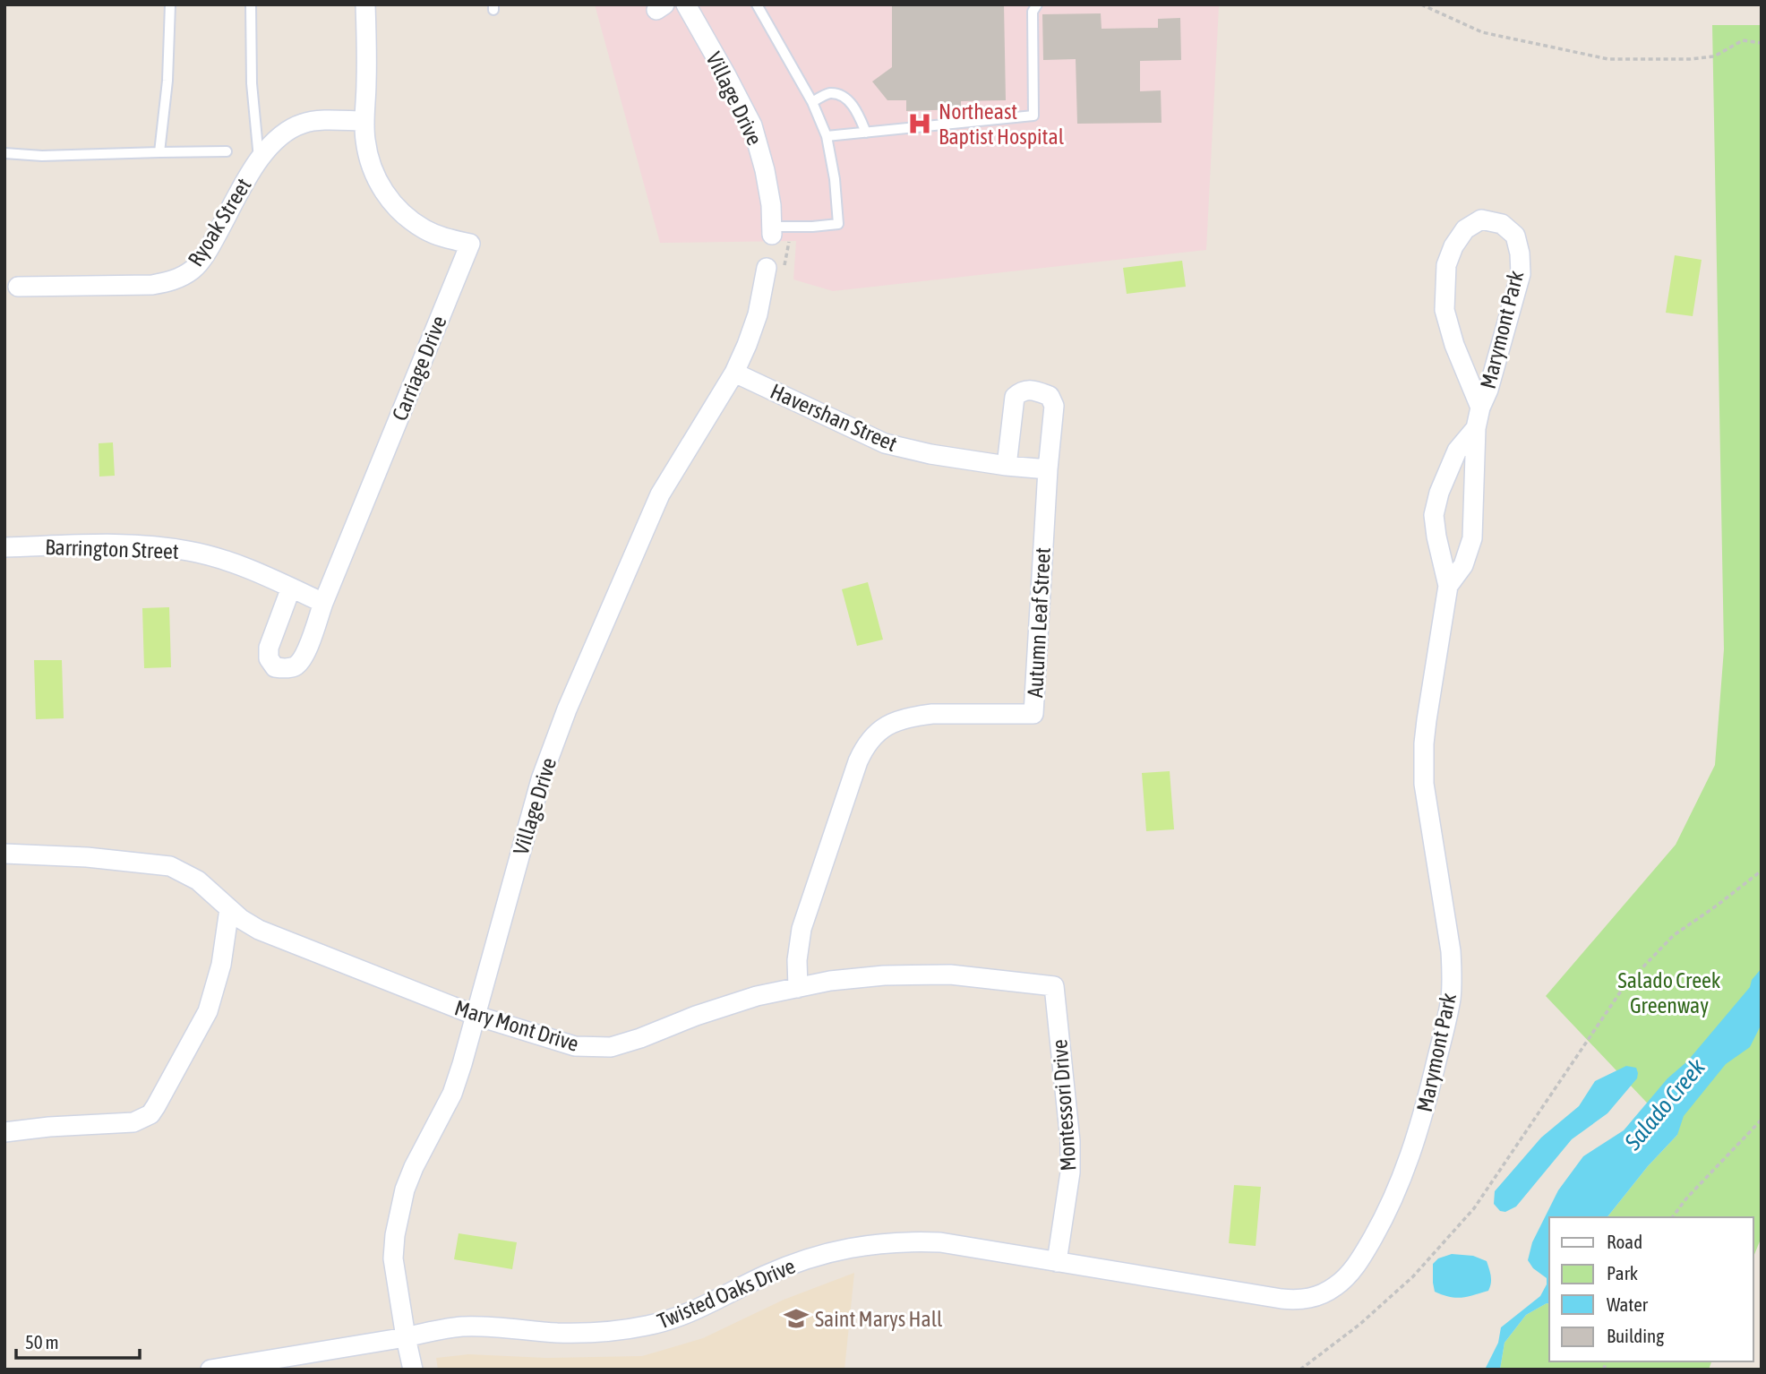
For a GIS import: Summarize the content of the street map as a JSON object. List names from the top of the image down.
{
  "streets": {
    "street": [
      "Village Drive",
      "Ryoak Street",
      "Marymont Park",
      "Carriage Drive",
      "Havershan Street",
      "Barrington Street",
      "Autumn Leaf Street",
      "Mary Mont Drive",
      "Montessori Drive",
      "Twisted Oaks Drive"
    ]
  },
  "crossings": [
    ["Village Drive", "Havershan Street"],
    ["Village Drive", "Mary Mont Drive"],
    ["Village Drive", "Twisted Oaks Drive"],
    ["Ryoak Street", "Carriage Drive"],
    ["Marymont Park", "Twisted Oaks Drive"],
    ["Carriage Drive", "Barrington Street"],
    ["Havershan Street", "Autumn Leaf Street"],
    ["Autumn Leaf Street", "Mary Mont Drive"],
    ["Mary Mont Drive", "Montessori Drive"],
    ["Montessori Drive", "Twisted Oaks Drive"]
  ],
  "water": ["Salado Creek"],
  "parks": ["Salado Creek Greenway"],
  "places": {
    "hospital": ["Northeast Baptist Hospital"],
    "school or university": ["Saint Marys Hall"]
  },
  "legend": [
    "Road",
    "Park",
    "Water",
    "Building"
  ],
  "scale_bar": "50 m"
}
